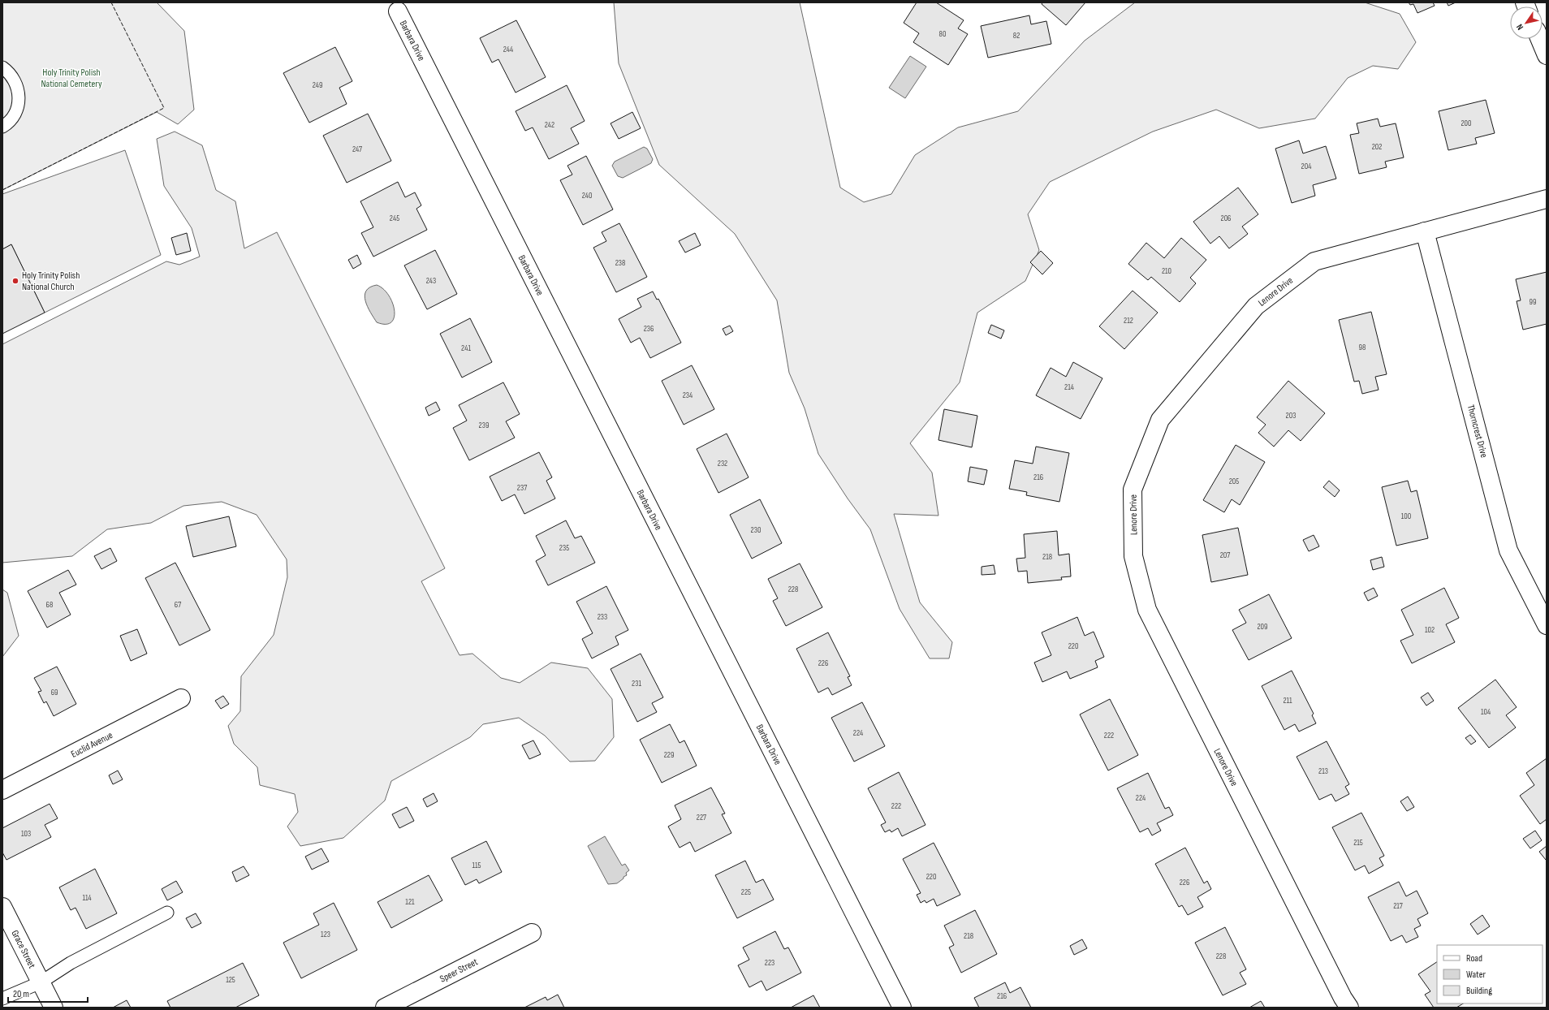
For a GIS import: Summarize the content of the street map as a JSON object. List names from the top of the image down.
{
  "streets": {
    "street": [
      "Barbara Drive",
      "Lenore Drive",
      "Thorncrest Drive",
      "Euclid Avenue",
      "Grace Street",
      "Speer Street"
    ]
  },
  "crossings": [
    ["Lenore Drive", "Thorncrest Drive"]
  ],
  "parks": ["Holy Trinity Polish National Cemetery"],
  "places": ["Holy Trinity Polish National Church"],
  "house_numbers": [
    "80",
    "82",
    "244",
    "249",
    "200",
    "242",
    "202",
    "247",
    "204",
    "240",
    "245",
    "206",
    "238",
    "210",
    "243",
    "99",
    "212",
    "236",
    "98",
    "241",
    "214",
    "234",
    "203",
    "239",
    "232",
    "216",
    "205",
    "237",
    "100",
    "230",
    "235",
    "207",
    "218",
    "228",
    "68",
    "67",
    "233",
    "209",
    "102",
    "220",
    "226",
    "231",
    "69",
    "211",
    "104",
    "224",
    "222",
    "229",
    "213",
    "224",
    "222",
    "227",
    "103",
    "215",
    "115",
    "220",
    "226",
    "225",
    "114",
    "121",
    "217",
    "123",
    "218",
    "228",
    "223",
    "125",
    "216"
  ],
  "legend": ["Road", "Water", "Building"],
  "scale_bar": "20 m",
  "north": "bottom left"
}
